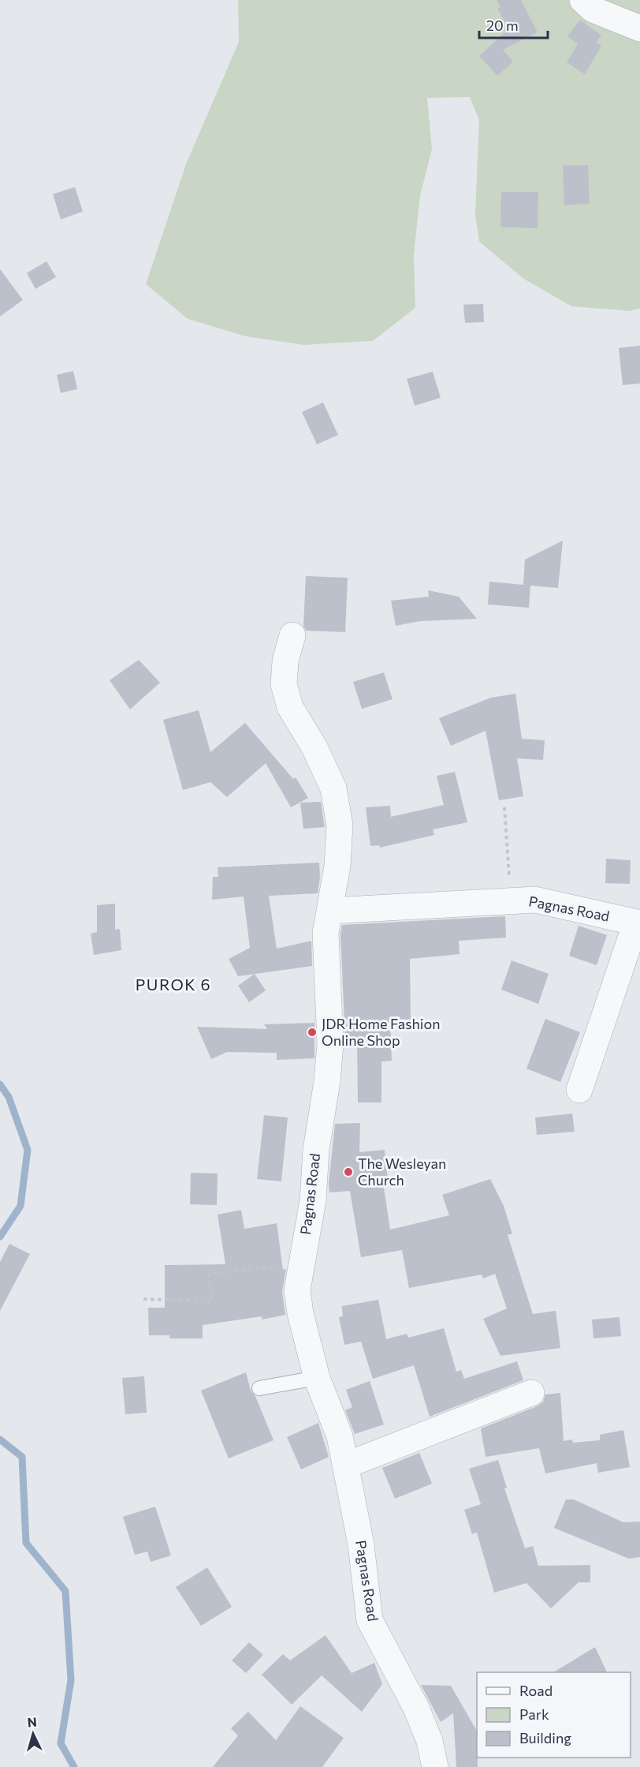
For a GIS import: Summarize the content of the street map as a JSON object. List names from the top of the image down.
{
  "streets": {
    "street": ["Pagnas Road"]
  },
  "districts": ["PUROK 6"],
  "places": ["JDR Home Fashion Online Shop", "The Wesleyan Church"],
  "legend": ["Road", "Park", "Building"],
  "scale_bar": "20 m",
  "north": "top"
}
